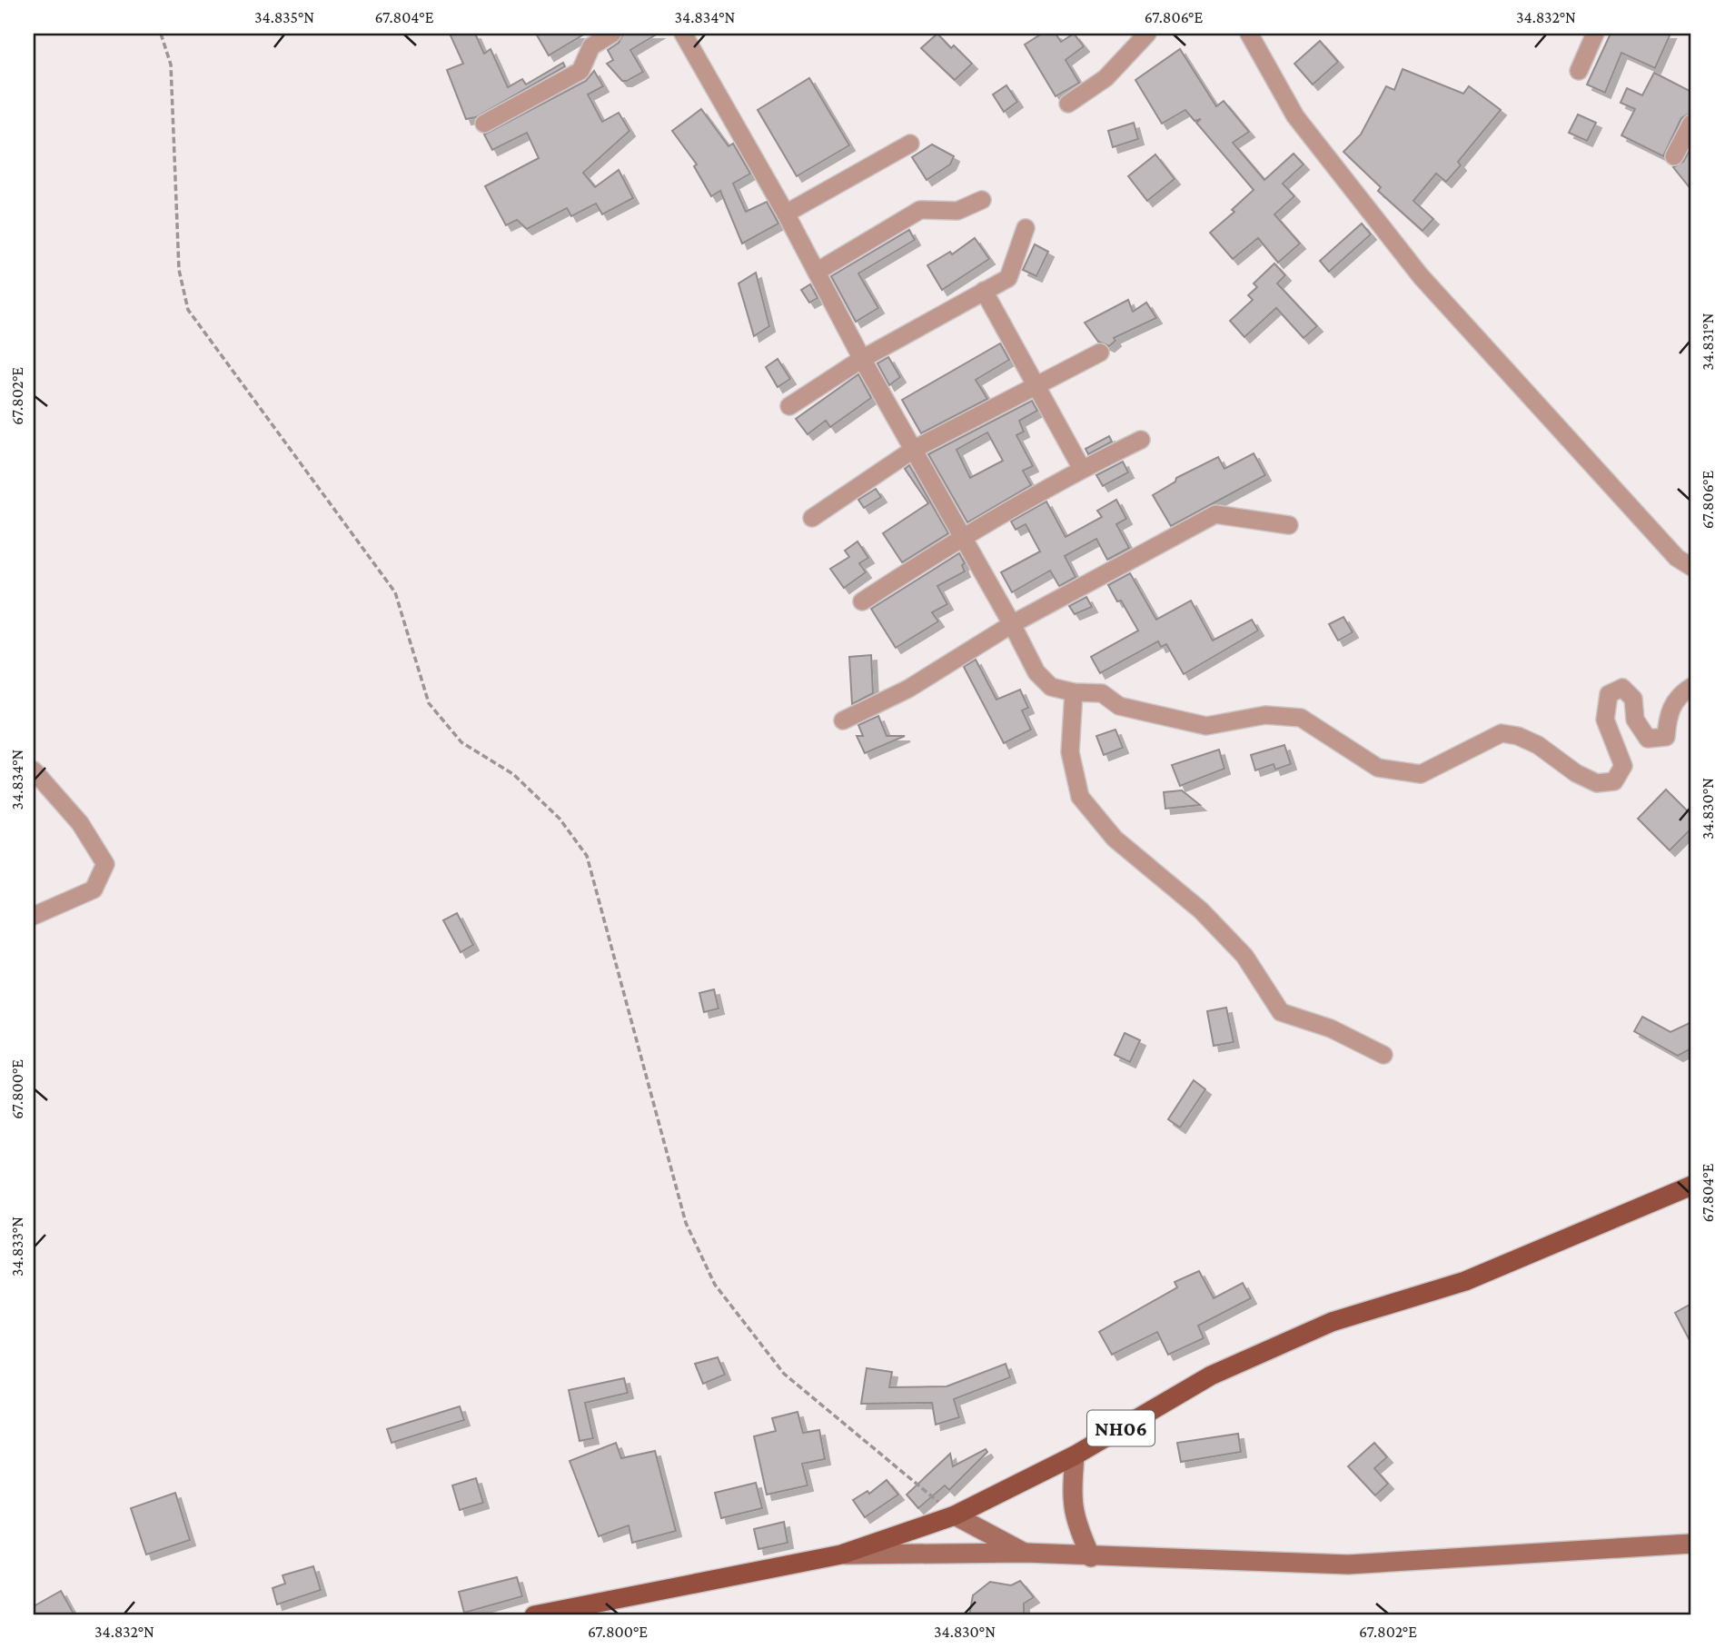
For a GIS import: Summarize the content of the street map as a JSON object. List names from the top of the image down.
{
  "streets": {
    "main road": ["NH06"]
  },
  "coordinates": [
    "34.835°N",
    "67.804°E",
    "34.834°N",
    "67.806°E",
    "34.832°N",
    "34.831°N",
    "67.802°E",
    "34.830°N",
    "67.800°E",
    "34.833°N"
  ]
}
